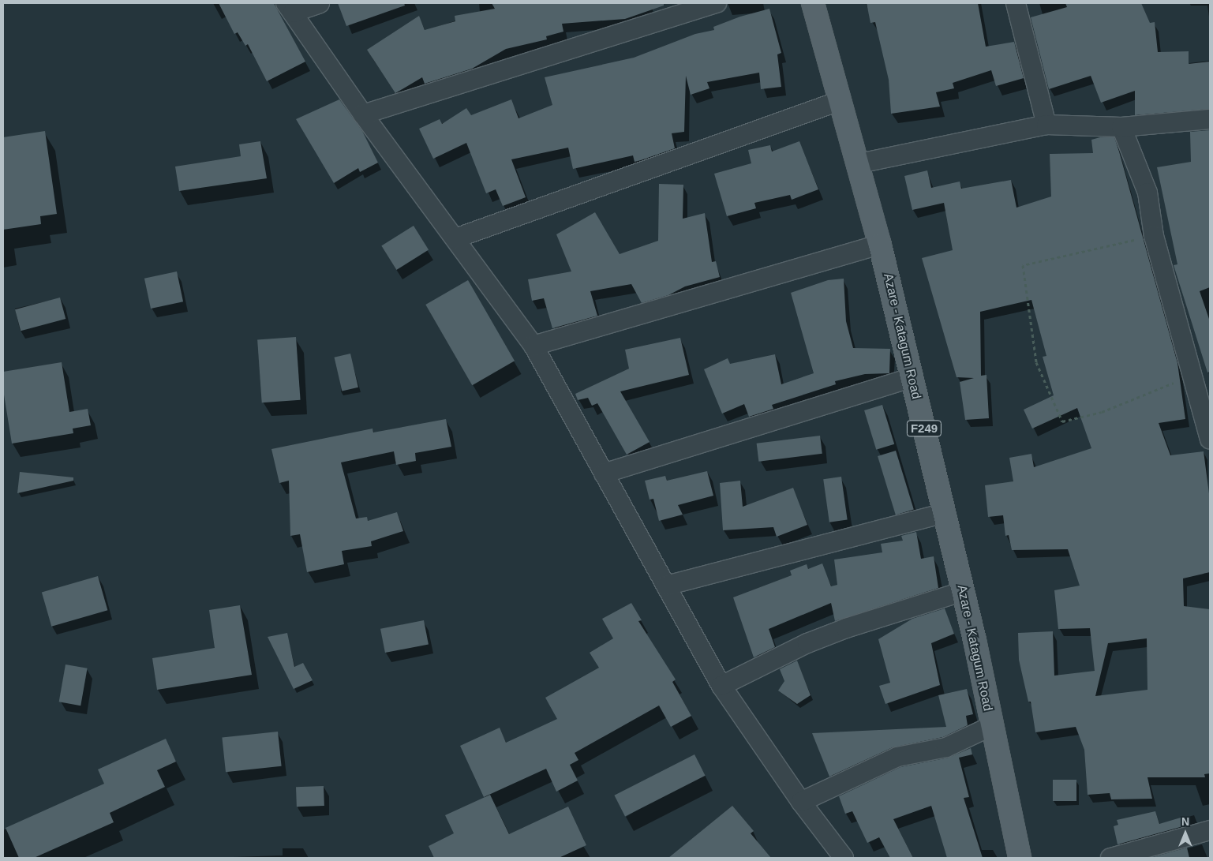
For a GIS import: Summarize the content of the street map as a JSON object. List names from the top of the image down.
{
  "streets": {
    "main road": ["Azare - Katagum Road", "F249"]
  },
  "north": "top"
}
